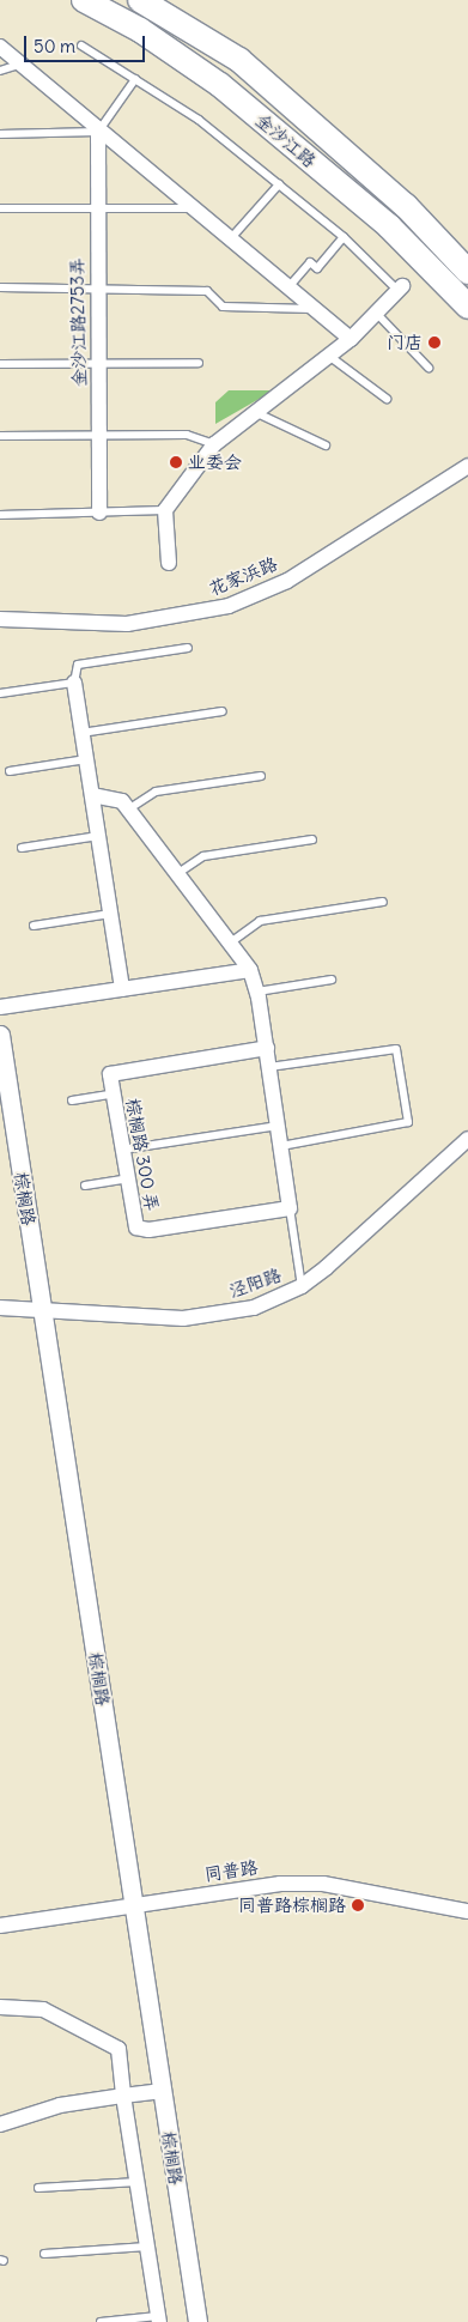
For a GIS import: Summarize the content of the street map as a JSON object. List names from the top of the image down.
{
  "streets": {
    "main road": ["金沙江路"],
    "street": [
      "金沙江路2753弄",
      "花家浜路",
      "棕榈路 300 弄",
      "棕榈路",
      "泾阳路",
      "同普路"
    ]
  },
  "crossings": [
    ["棕榈路", "泾阳路"],
    ["棕榈路", "同普路"]
  ],
  "places": ["门店", "业委会", "同普路棕榈路"],
  "scale_bar": "50 m"
}
